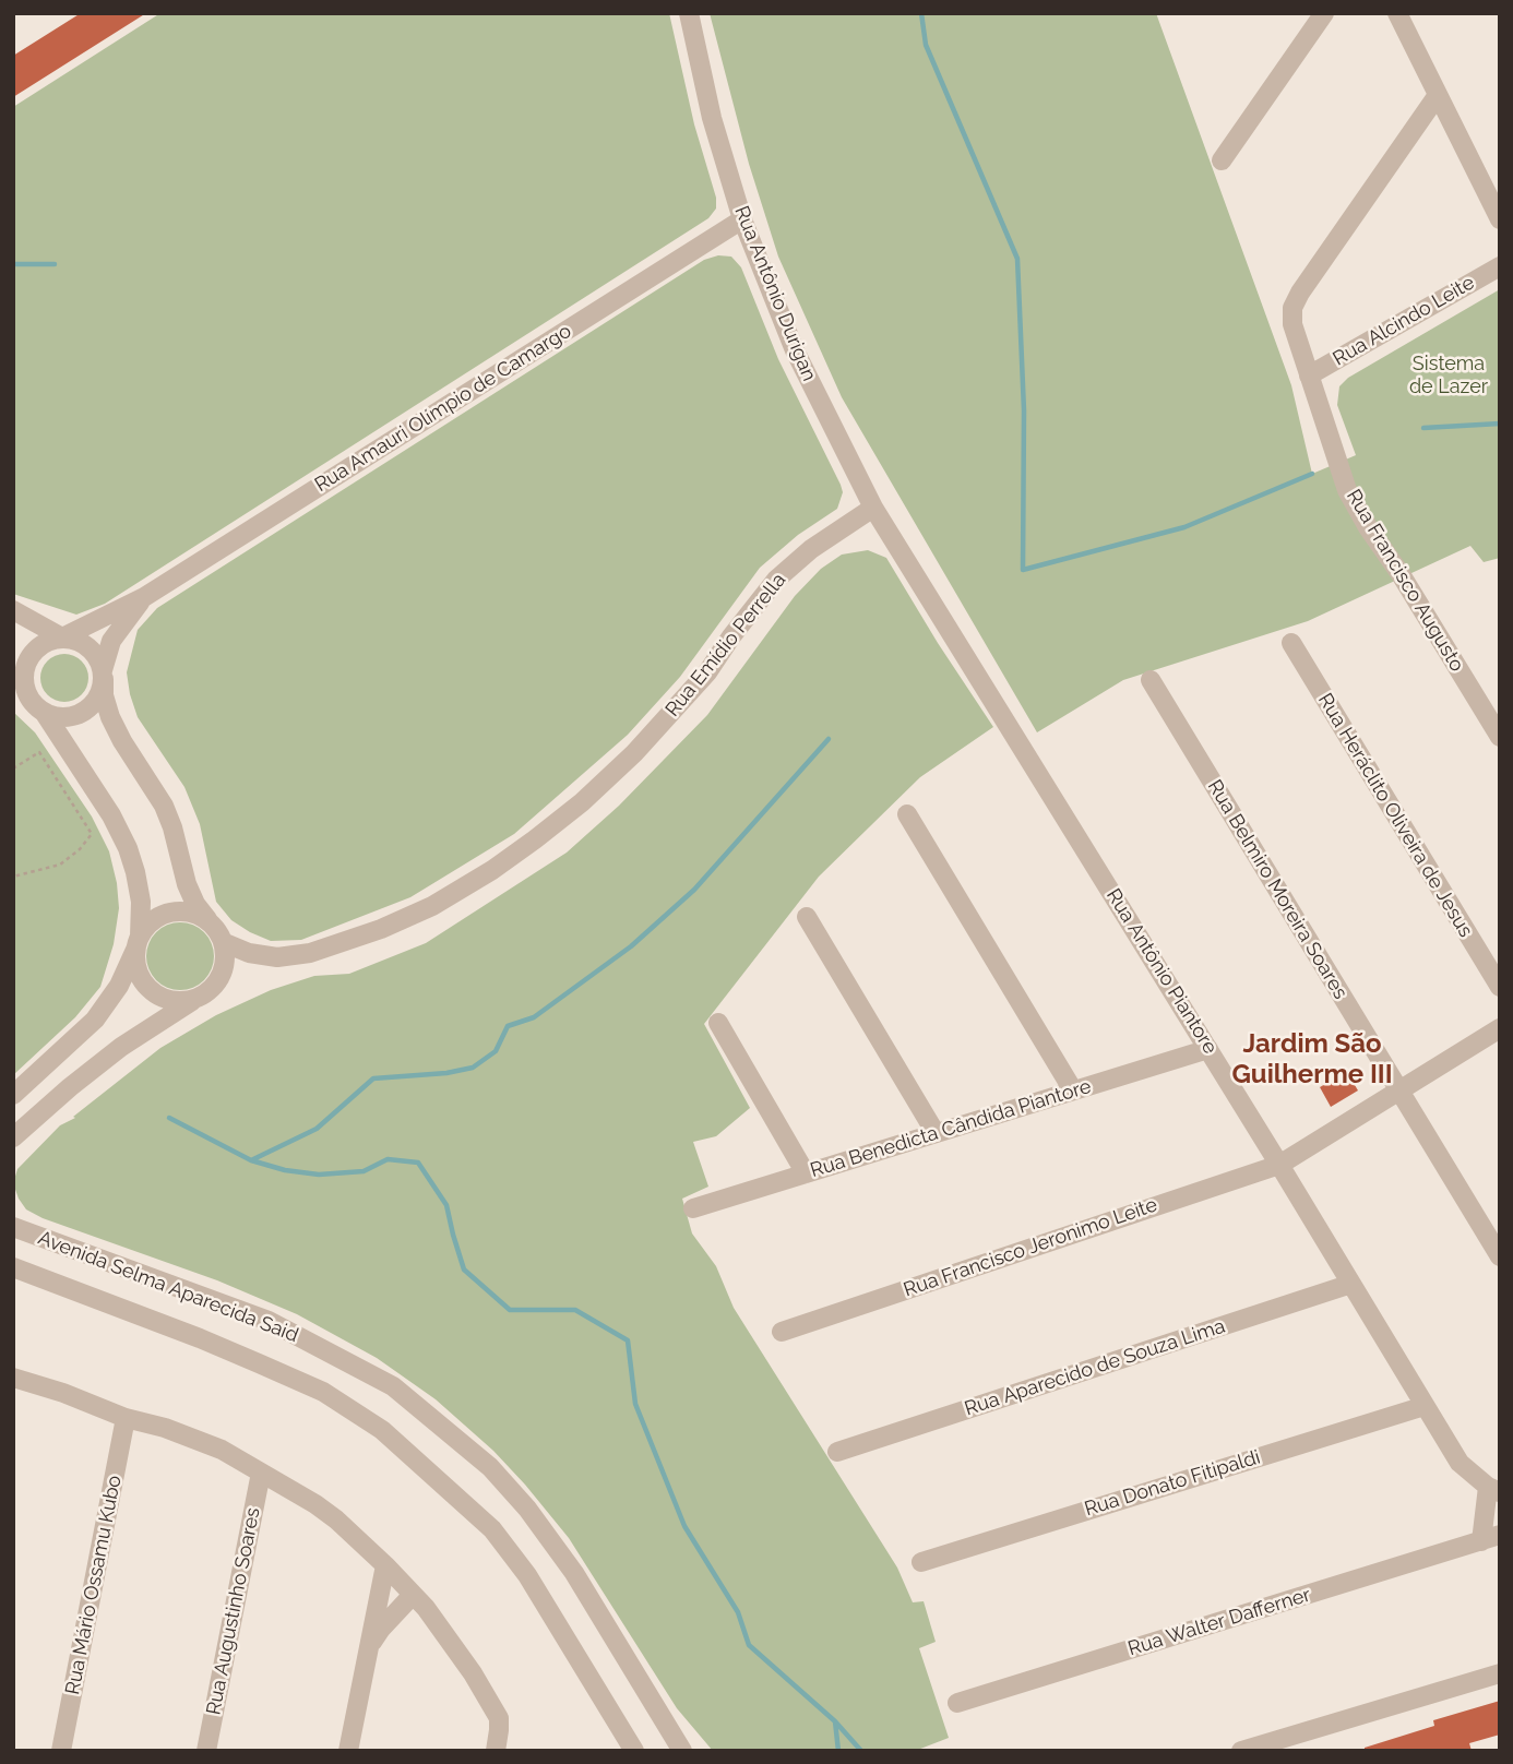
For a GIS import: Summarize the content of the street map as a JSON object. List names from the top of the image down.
{
  "streets": {
    "street": [
      "Rua Antônio Durigan",
      "Rua Alcindo Leite",
      "Rua Amauri Olímpio de Camargo",
      "Rua Francisco Augusto",
      "Rua Emídio Perrella",
      "Rua Heráclito Oliveira de Jesus",
      "Rua Belmiro Moreira Soares",
      "Rua Antônio Piantore",
      "Rua Benedicta Cândida Piantore",
      "Rua Francisco Jeronimo Leite",
      "Avenida Selma Aparecida Said",
      "Rua Aparecido de Souza Lima",
      "Rua Donato Fitipaldi",
      "Rua Mário Ossamu Kubo",
      "Rua Augustinho Soares",
      "Rua Walter Dafferner"
    ]
  },
  "crossings": [
    ["Rua Antônio Durigan", "Rua Amauri Olímpio de Camargo"],
    ["Rua Antônio Durigan", "Rua Emídio Perrella"],
    ["Rua Antônio Durigan", "Rua Antônio Piantore"],
    ["Rua Alcindo Leite", "Rua Francisco Augusto"],
    ["Rua Belmiro Moreira Soares", "Rua Francisco Jeronimo Leite"],
    ["Rua Antônio Piantore", "Rua Benedicta Cândida Piantore"],
    ["Rua Antônio Piantore", "Rua Francisco Jeronimo Leite"],
    ["Rua Antônio Piantore", "Rua Aparecido de Souza Lima"],
    ["Rua Antônio Piantore", "Rua Donato Fitipaldi"],
    ["Rua Antônio Piantore", "Rua Walter Dafferner"]
  ],
  "districts": ["Jardim São Guilherme III"],
  "parks": ["Sistema de Lazer"]
}
